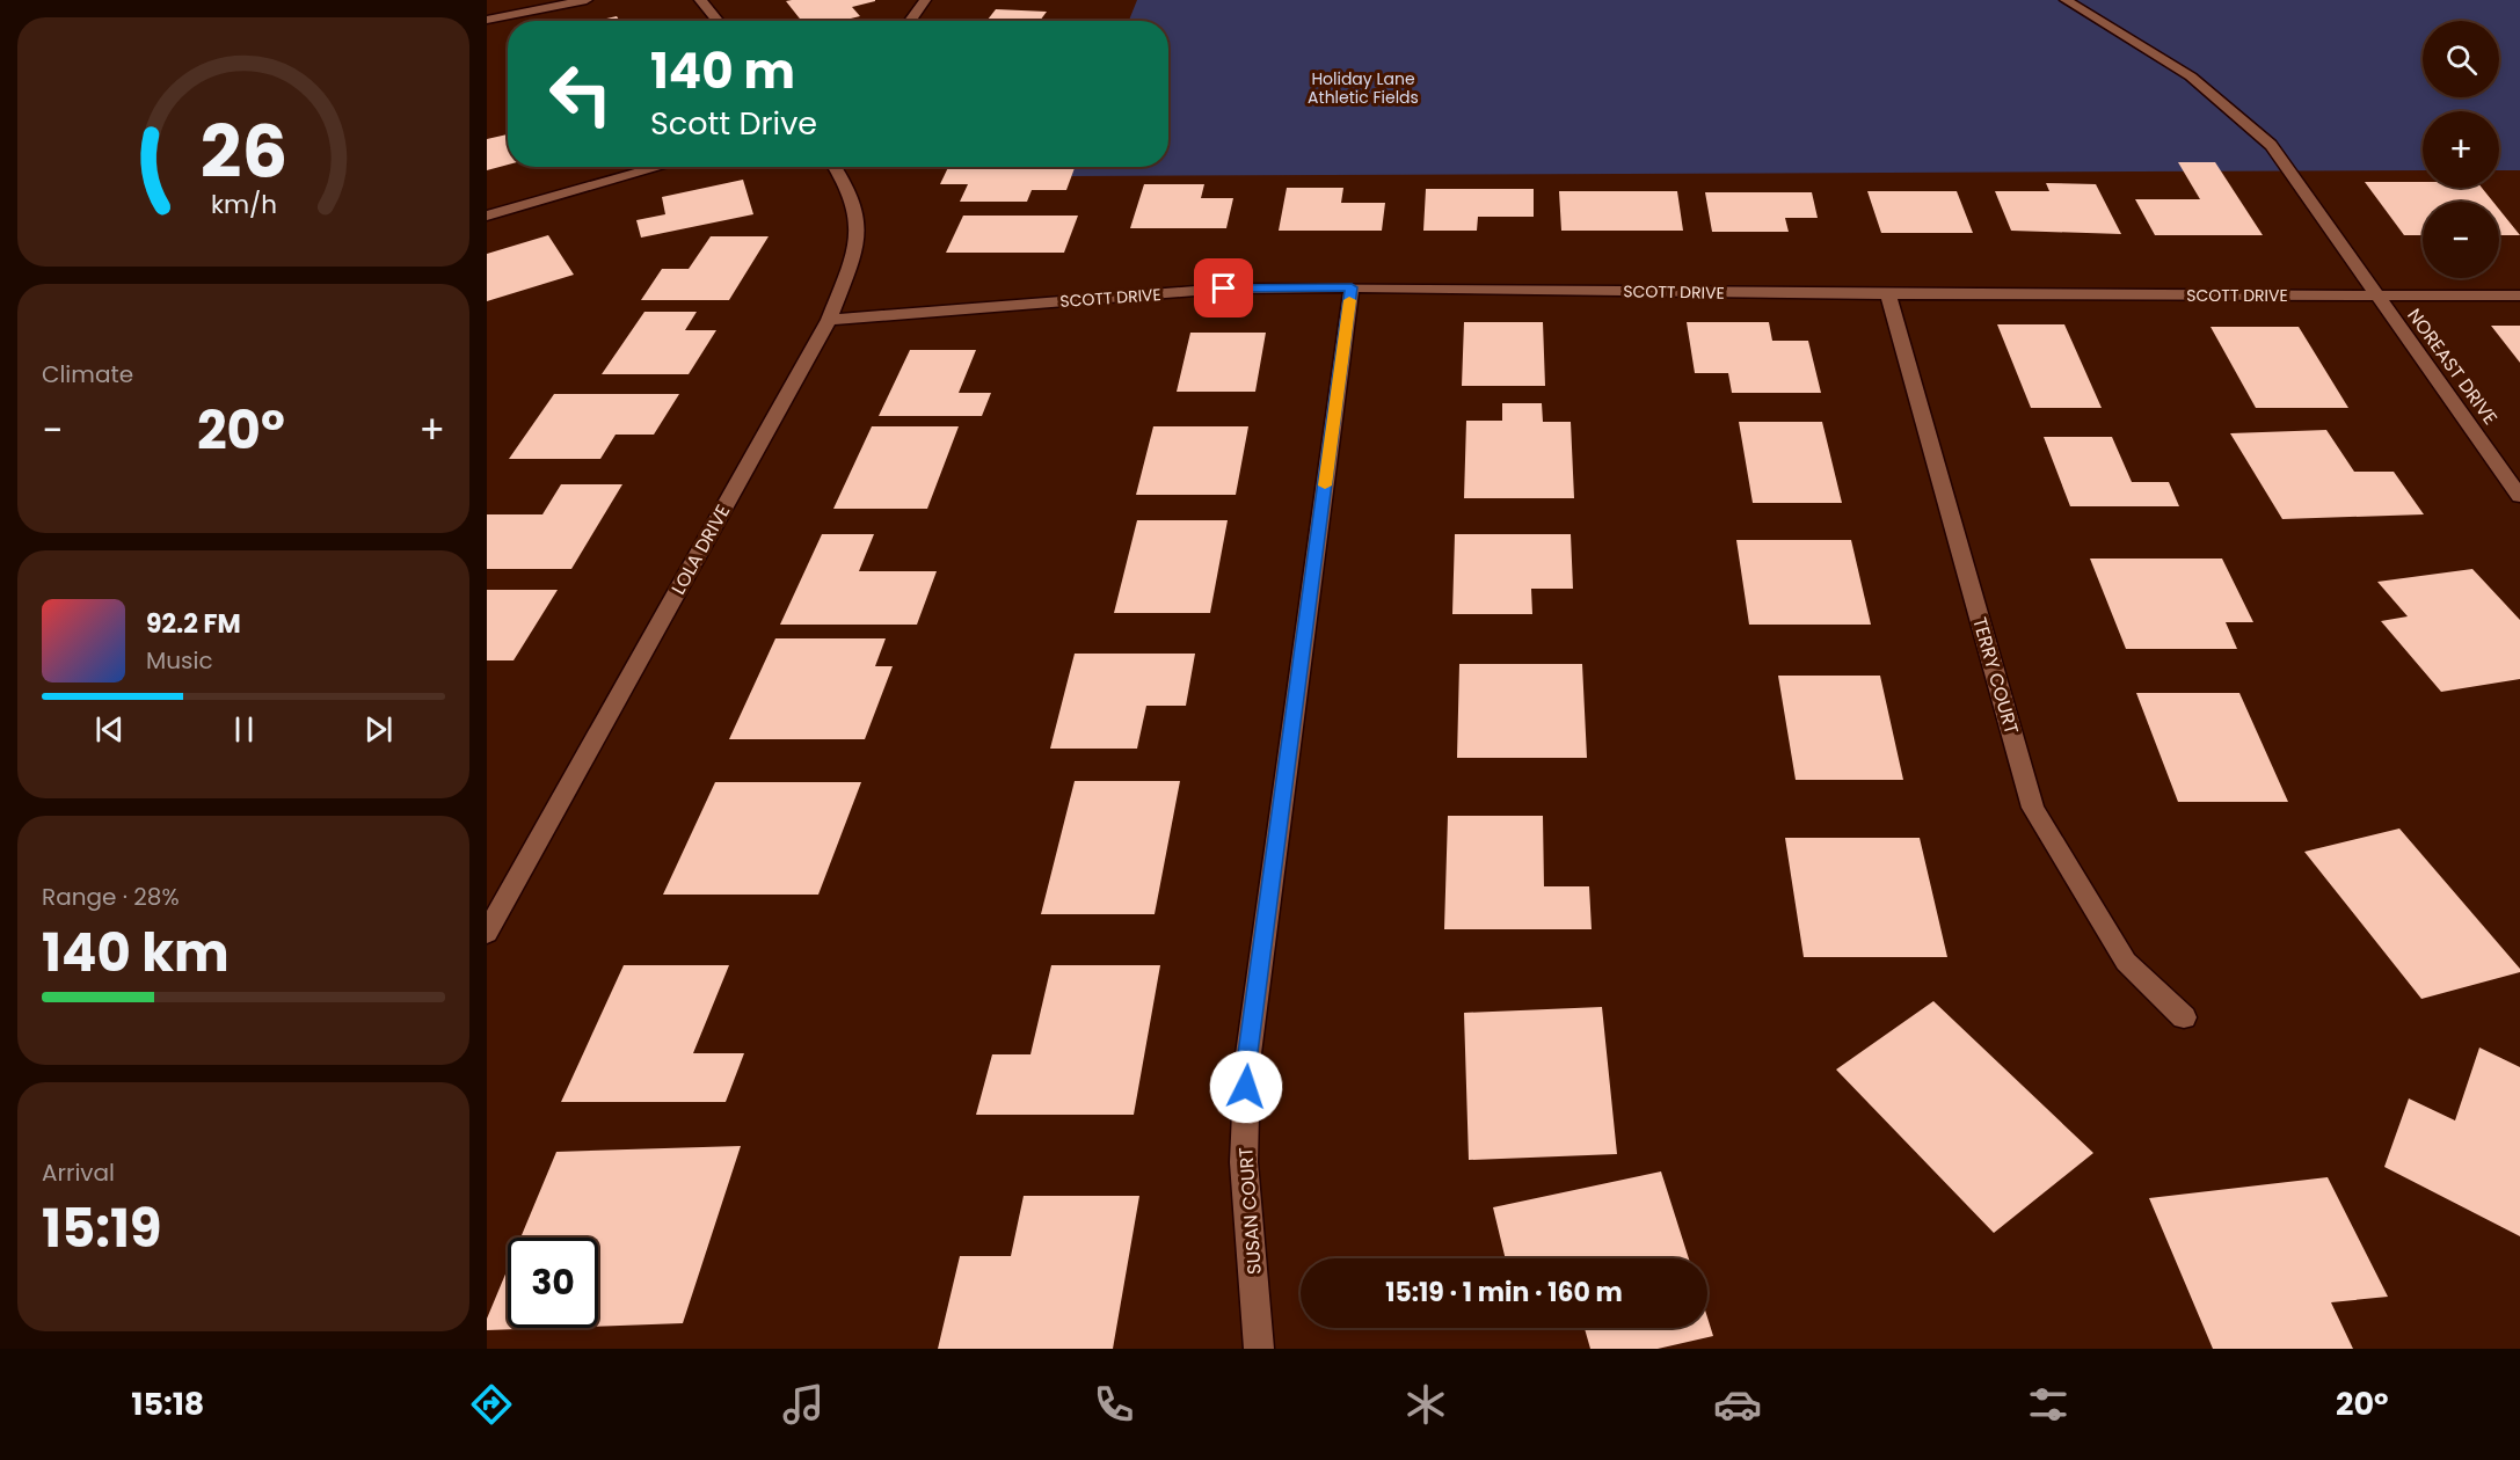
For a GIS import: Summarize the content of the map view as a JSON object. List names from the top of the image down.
{
  "streets": {
    "street": [
      "SCOTT DRIVE",
      "NOREAST DRIVE",
      "LOLA DRIVE",
      "TERRY COURT",
      "SUSAN COURT"
    ]
  },
  "crossings": [
    ["SCOTT DRIVE", "NOREAST DRIVE"],
    ["SCOTT DRIVE", "LOLA DRIVE"],
    ["SCOTT DRIVE", "TERRY COURT"],
    ["SCOTT DRIVE", "SUSAN COURT"]
  ],
  "parks": ["Holiday Lane Athletic Fields"],
  "page": {
    "map_buttons": ["+", "−"],
    "turn": ["140 m", "Scott Drive"],
    "tile": [
      "Climate",
      ["Range · 28%", "140 km"],
      ["Arrival", "15:19"]
    ],
    "heat": ["−", "20°", "+"],
    "song": ["92.2 FM", "Music"],
    "limit": "30",
    "trip": "15:19 · 1 min · 160 m",
    "tabs": ["15:18", "20°"],
    "gauge": ["26", "km/h"]
  }
}
